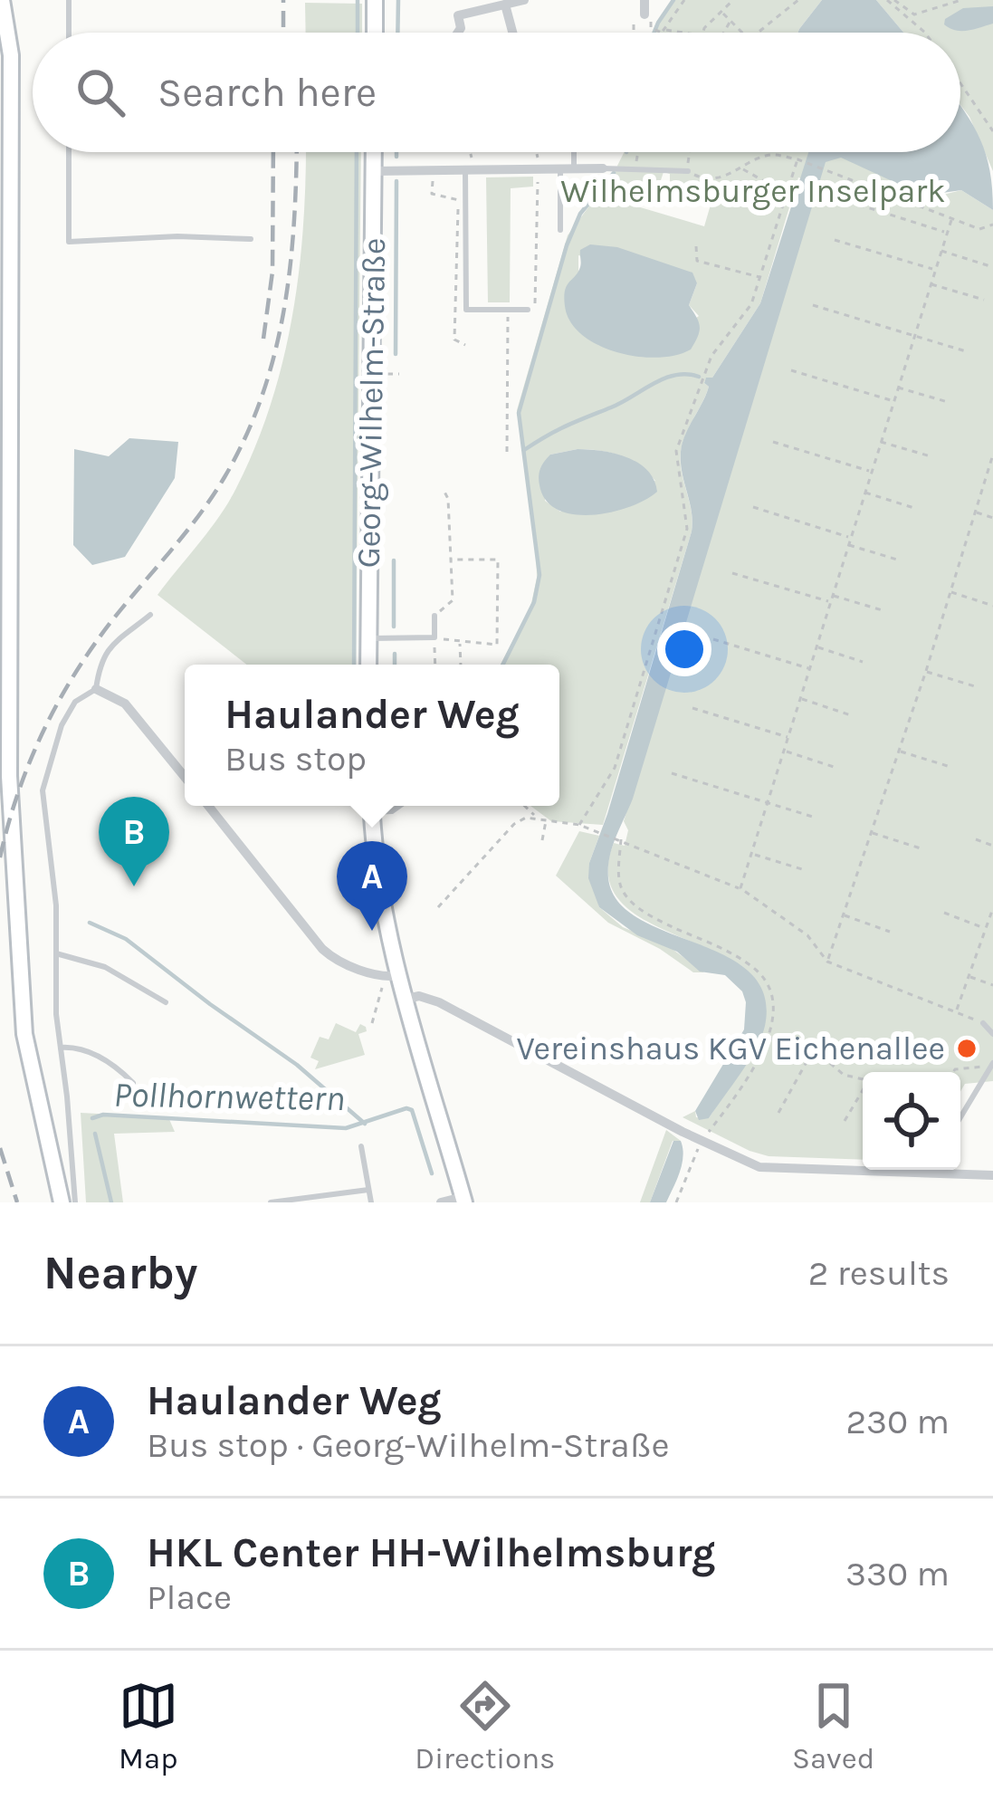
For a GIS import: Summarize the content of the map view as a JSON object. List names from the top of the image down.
{
  "streets": {
    "main road": ["Georg-Wilhelm-Straße"]
  },
  "water": ["Pollhornwettern"],
  "parks": ["Wilhelmsburger Inselpark"],
  "places": ["Vereinshaus KGV Eichenallee"],
  "page": {
    "search": "Search here",
    "popup": ["Haulander Weg", "Bus stop"],
    "pins": ["B", "A"],
    "heading": ["Nearby", "2 results"],
    "list": [
      {
        "mark": "A",
        "name": "Haulander Weg",
        "note": "Bus stop · Georg-Wilhelm-Straße",
        "value": "230 m"
      },
      {
        "mark": "B",
        "name": "HKL Center HH-Wilhelmsburg",
        "note": "Place",
        "value": "330 m"
      }
    ],
    "nav": ["Map", "Directions", "Saved"]
  }
}
